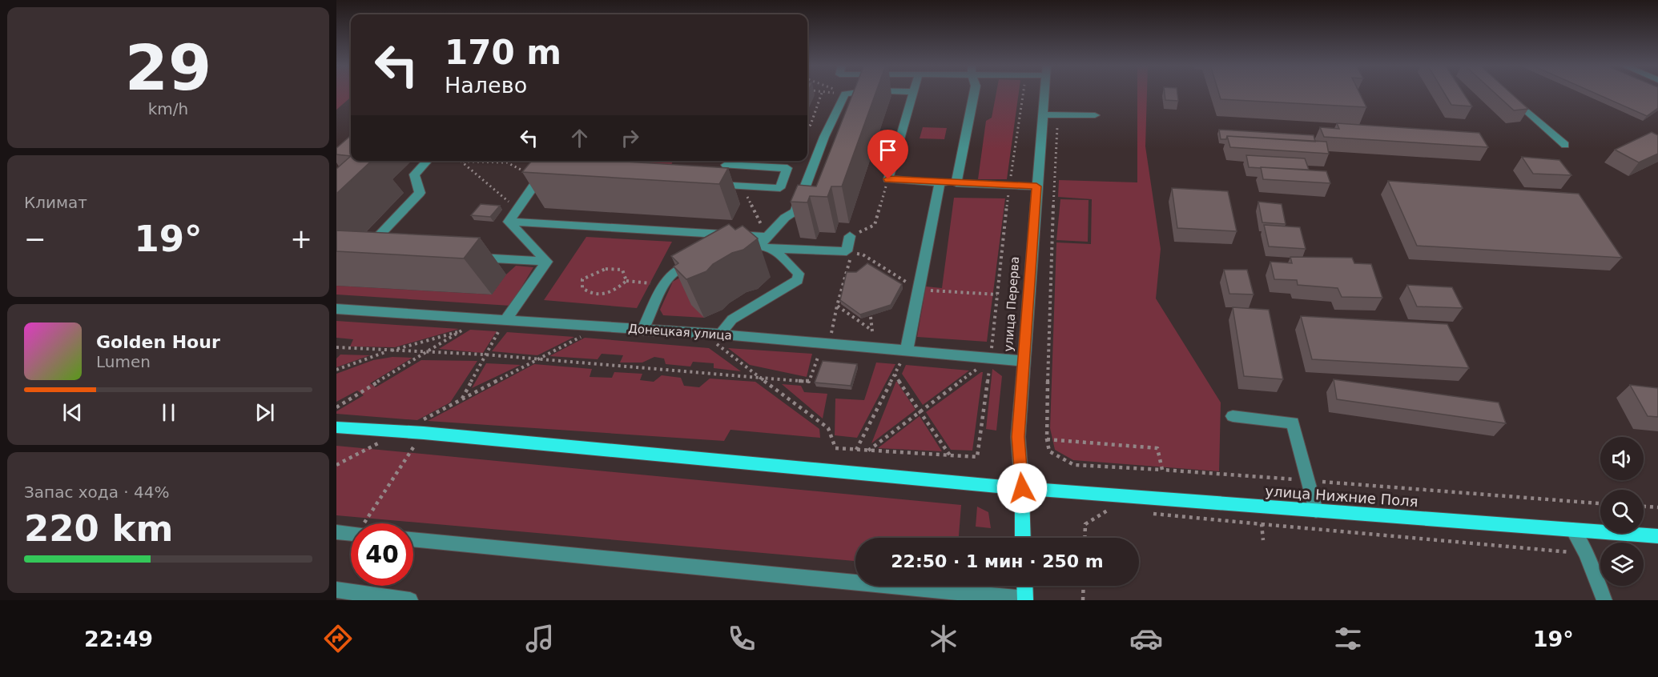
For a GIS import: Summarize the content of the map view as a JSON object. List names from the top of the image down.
{
  "streets": {
    "main road": ["улица Перерва", "улица Нижние Поля"],
    "street": ["Донецкая улица"]
  },
  "crossings": [
    ["улица Перерва", "Донецкая улица"],
    ["улица Перерва", "улица Нижние Поля"]
  ],
  "page": {
    "tile": [
      ["29", "km/h"],
      "Климат",
      ["Запас хода · 44%", "220 km"]
    ],
    "turn": ["170 m", "Налево"],
    "heat": ["−", "19°", "+"],
    "song": ["Golden Hour", "Lumen"],
    "limit": "40",
    "trip": "22:50 · 1 мин · 250 m",
    "tabs": ["22:49", "19°"]
  }
}
